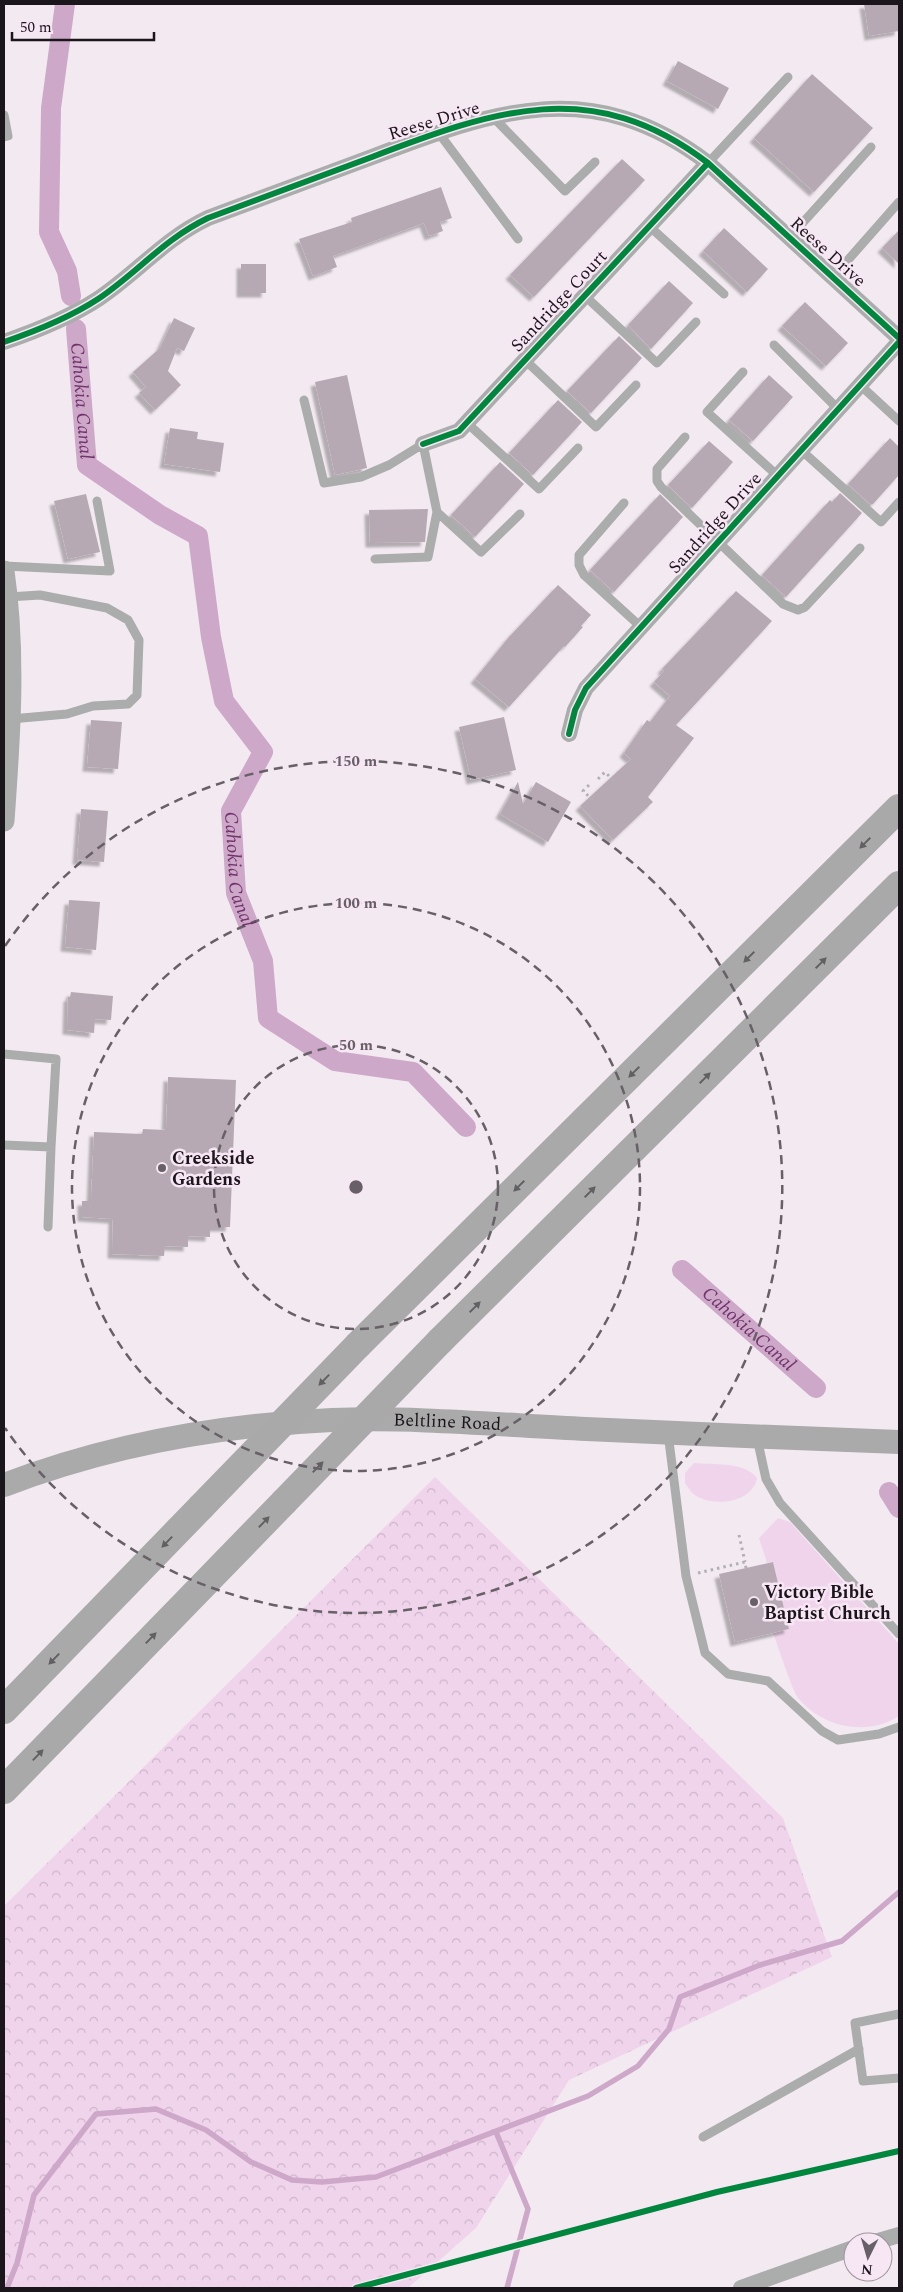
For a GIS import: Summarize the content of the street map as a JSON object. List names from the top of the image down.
{
  "streets": {
    "main road": ["Beltline Road"],
    "street": ["Reese Drive", "Sandridge Court", "Sandridge Drive"]
  },
  "crossings": [
    ["Reese Drive", "Sandridge Court"],
    ["Reese Drive", "Sandridge Drive"]
  ],
  "water": ["Cahokia Canal"],
  "places": ["Creekside Gardens", "Victory Bible Baptist Church"],
  "scale_bar": "50 m",
  "north": "bottom",
  "rings": ["150 m", "100 m", "50 m"]
}
